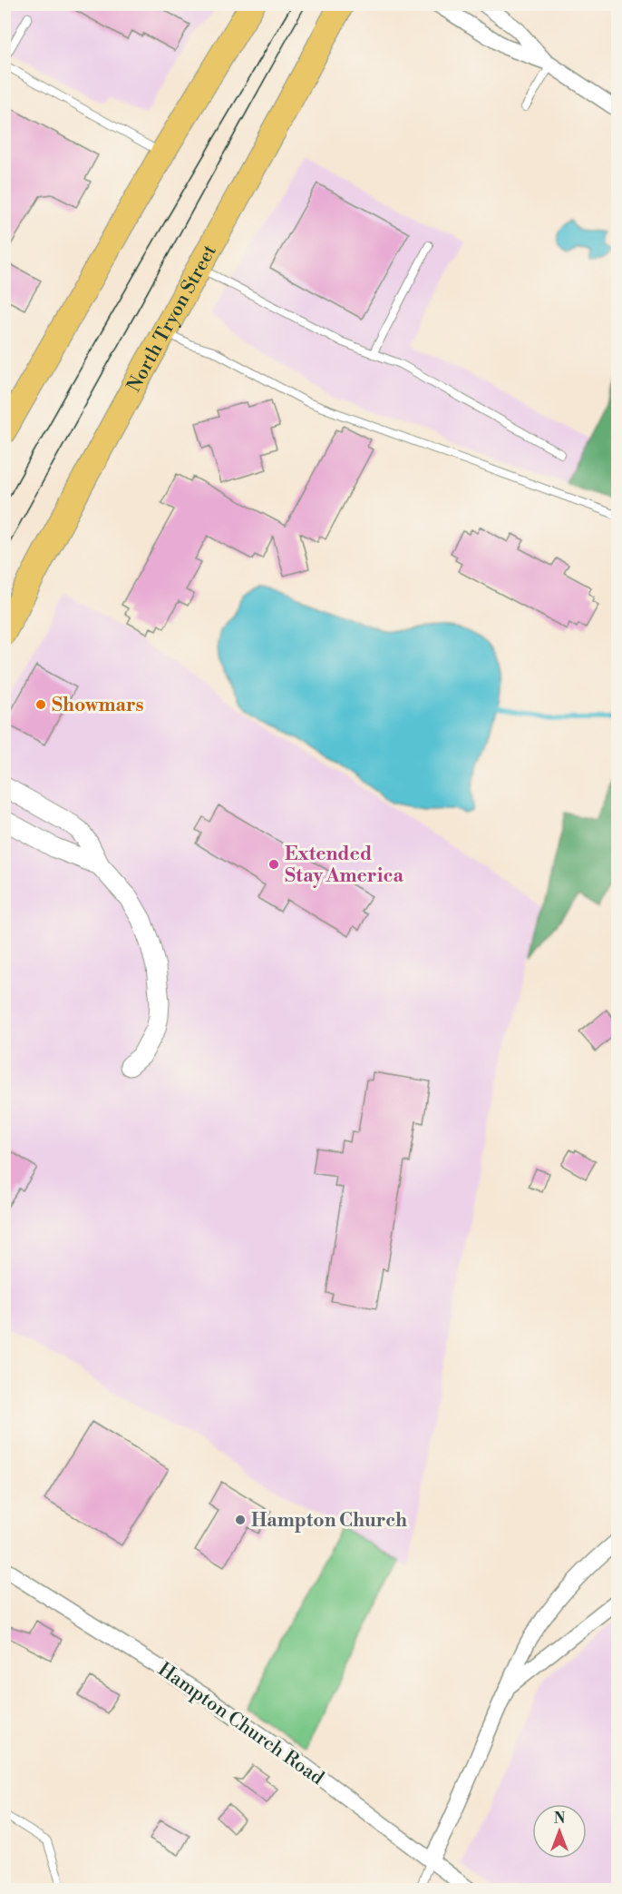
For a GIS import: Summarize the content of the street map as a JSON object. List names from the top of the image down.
{
  "streets": {
    "main road": ["North Tryon Street"],
    "street": ["Hampton Church Road"]
  },
  "places": ["Showmars", "Extended Stay America", "Hampton Church"],
  "north": "top"
}
